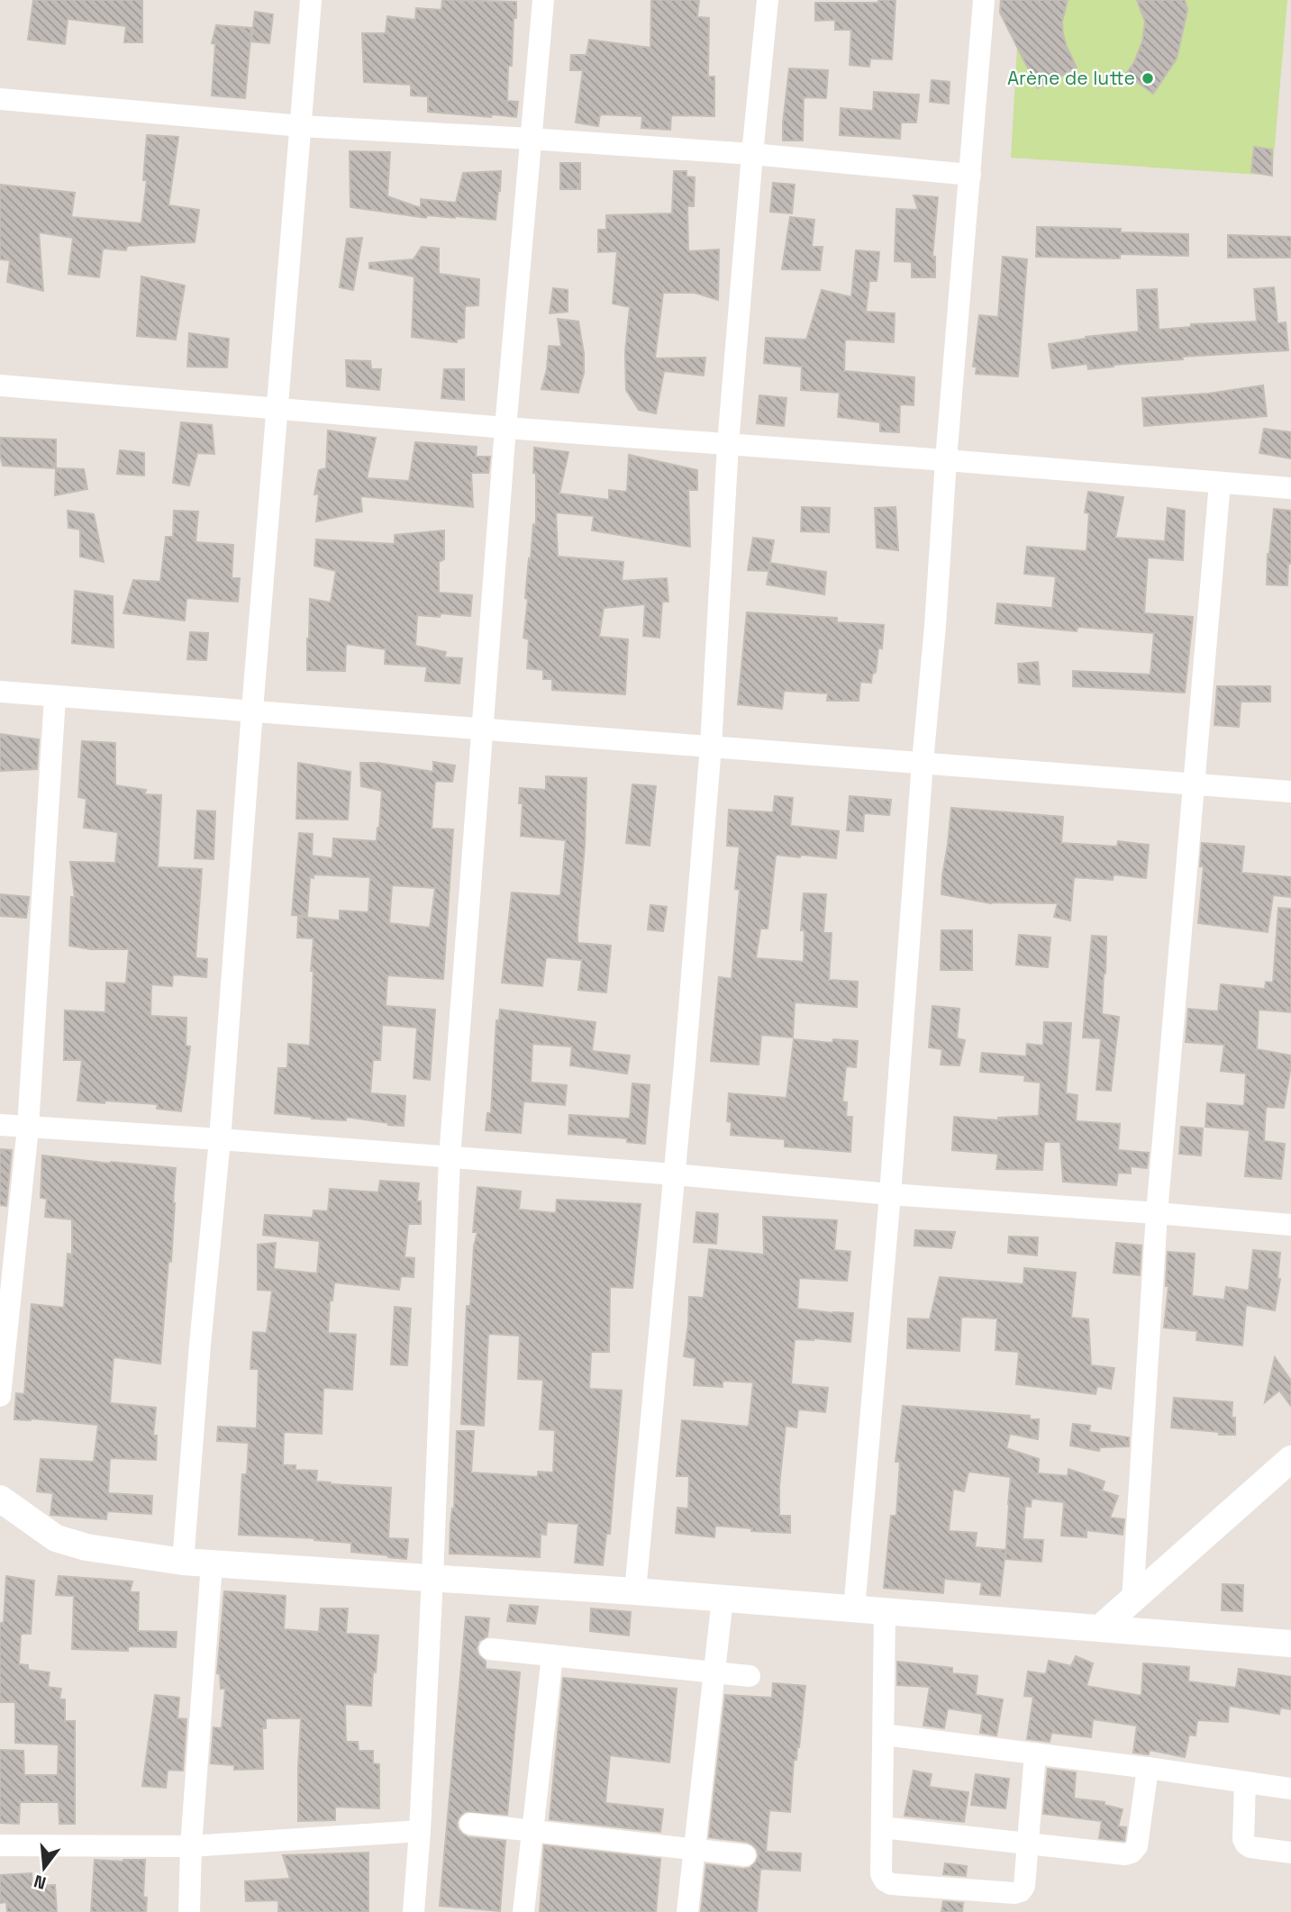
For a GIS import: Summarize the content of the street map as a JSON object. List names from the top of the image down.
{
  "places": ["Arène de lutte"],
  "north": "bottom"
}
